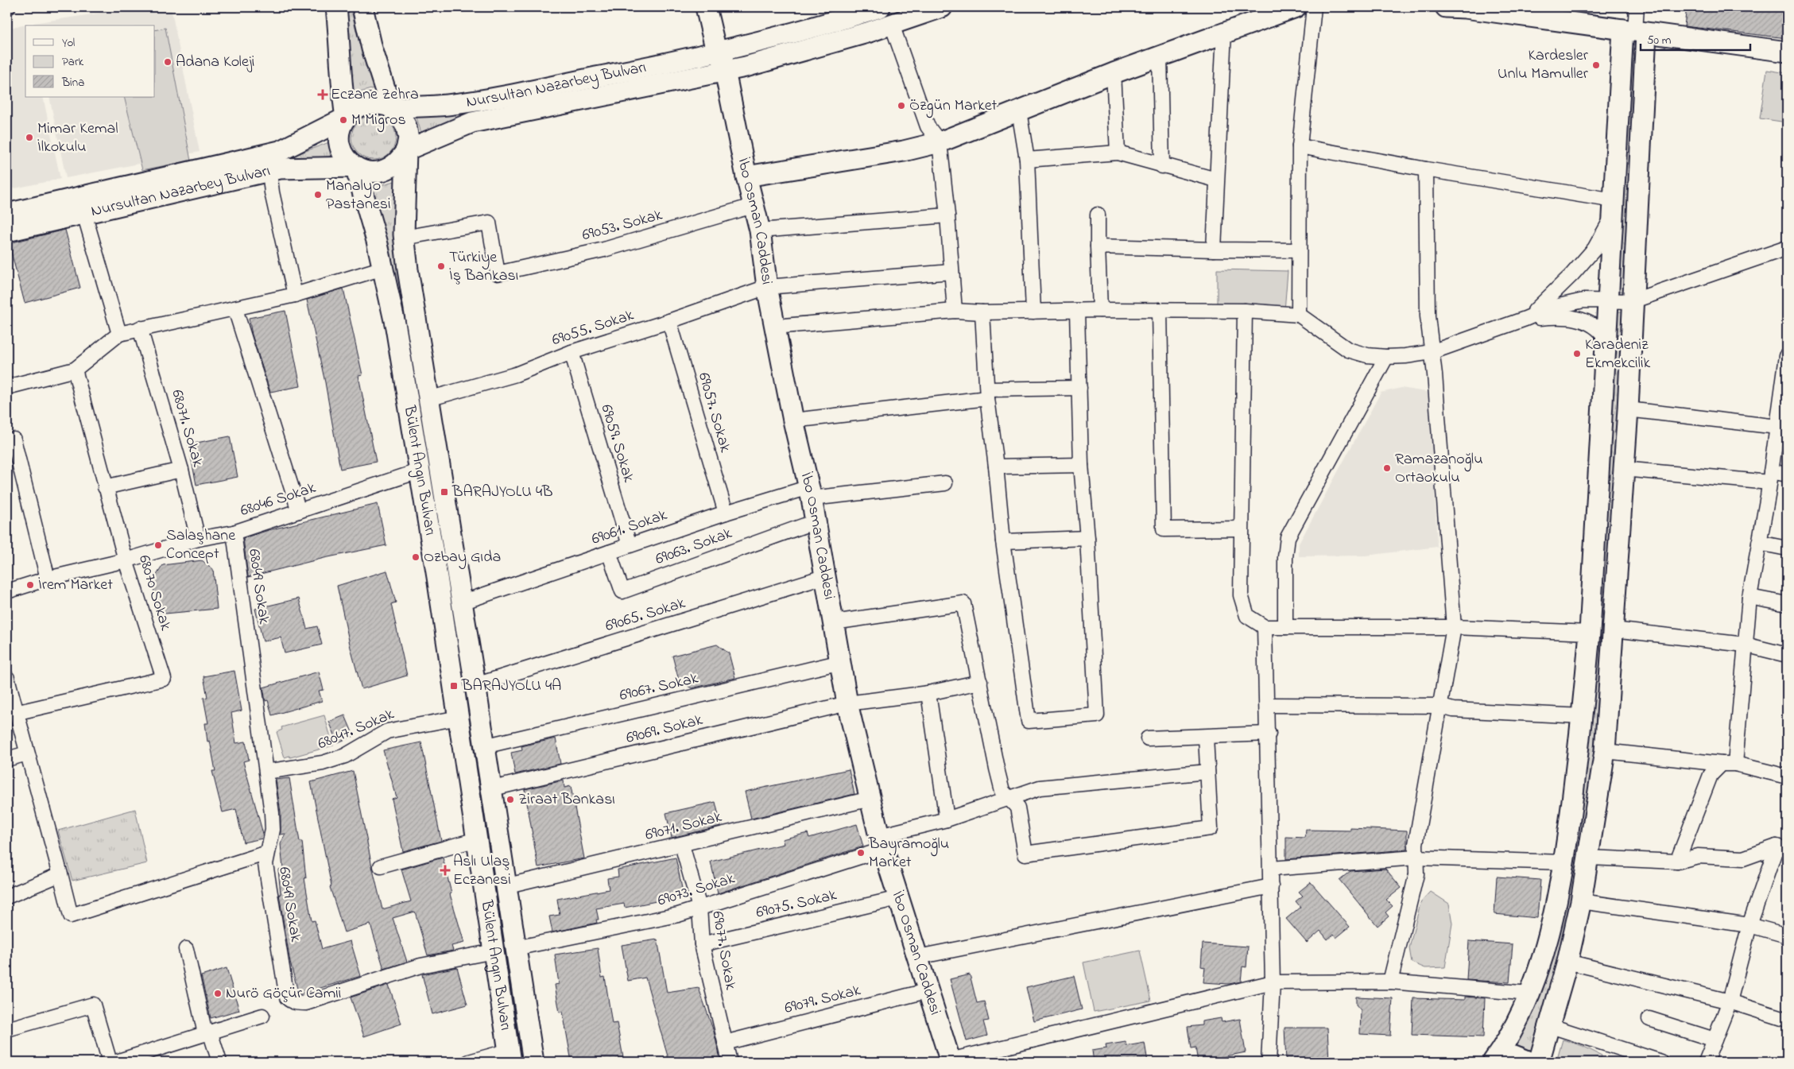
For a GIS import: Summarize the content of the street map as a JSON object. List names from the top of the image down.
{
  "streets": {
    "main road": ["Nursultan Nazarbey Bulvarı", "İbo Osman Caddesi", "Bülent Angın Bulvarı"],
    "street": [
      "69053. Sokak",
      "69055. Sokak",
      "69057. Sokak",
      "68071. Sokak",
      "69059. Sokak",
      "68046 Sokak",
      "69061. Sokak",
      "69063. Sokak",
      "68049 Sokak",
      "68070 Sokak",
      "69065. Sokak",
      "69067. Sokak",
      "68047. Sokak",
      "69069. Sokak",
      "69071. Sokak",
      "69073. Sokak",
      "69075. Sokak",
      "69077. Sokak",
      "69079. Sokak"
    ]
  },
  "crossings": [
    ["Nursultan Nazarbey Bulvarı", "İbo Osman Caddesi"],
    ["Nursultan Nazarbey Bulvarı", "Bülent Angın Bulvarı"],
    ["İbo Osman Caddesi", "69053. Sokak"],
    ["İbo Osman Caddesi", "69055. Sokak"],
    ["İbo Osman Caddesi", "69061. Sokak"],
    ["İbo Osman Caddesi", "69063. Sokak"],
    ["İbo Osman Caddesi", "69065. Sokak"],
    ["İbo Osman Caddesi", "69067. Sokak"],
    ["İbo Osman Caddesi", "69069. Sokak"],
    ["İbo Osman Caddesi", "69071. Sokak"],
    ["İbo Osman Caddesi", "69073. Sokak"],
    ["İbo Osman Caddesi", "69075. Sokak"],
    ["İbo Osman Caddesi", "69079. Sokak"],
    ["69053. Sokak", "Bülent Angın Bulvarı"],
    ["69055. Sokak", "69057. Sokak"],
    ["69055. Sokak", "69059. Sokak"],
    ["69055. Sokak", "Bülent Angın Bulvarı"],
    ["69057. Sokak", "69061. Sokak"],
    ["68071. Sokak", "68046 Sokak"],
    ["69059. Sokak", "69061. Sokak"],
    ["Bülent Angın Bulvarı", "68046 Sokak"],
    ["Bülent Angın Bulvarı", "69061. Sokak"],
    ["Bülent Angın Bulvarı", "68049 Sokak"],
    ["Bülent Angın Bulvarı", "69065. Sokak"],
    ["Bülent Angın Bulvarı", "69067. Sokak"],
    ["Bülent Angın Bulvarı", "68047. Sokak"],
    ["Bülent Angın Bulvarı", "69069. Sokak"],
    ["Bülent Angın Bulvarı", "69071. Sokak"],
    ["Bülent Angın Bulvarı", "69073. Sokak"],
    ["68046 Sokak", "68049 Sokak"],
    ["68046 Sokak", "68070 Sokak"],
    ["69061. Sokak", "69063. Sokak"],
    ["68049 Sokak", "68047. Sokak"],
    ["69071. Sokak", "69077. Sokak"],
    ["69073. Sokak", "69077. Sokak"],
    ["69075. Sokak", "69077. Sokak"],
    ["69077. Sokak", "69079. Sokak"]
  ],
  "places": {
    "other": [
      "Adana Koleji",
      "Kardesler Unlu Mamuller",
      "Özgün Market",
      "M Migros",
      "Mimar Kemal İlkokulu",
      "Manalyo Pastanesi",
      "Türkiye İş Bankası",
      "Karadeniz Ekmekcilik",
      "Ramazanoğlu Ortaokulu",
      "Salaşhane Concept",
      "Ozbay Gıda",
      "İrem Market",
      "Ziraat Bankası",
      "Bayramoğlu Market",
      "Nurö Göçür Camii"
    ],
    "health": ["Eczane Zehra", "Aslı Ulaş Eczanesi"],
    "transit": ["BARAJYOLU 4B", "BARAJYOLU 4A"]
  },
  "legend": ["Yol", "Park", "Bina"],
  "scale_bar": "50 m"
}
